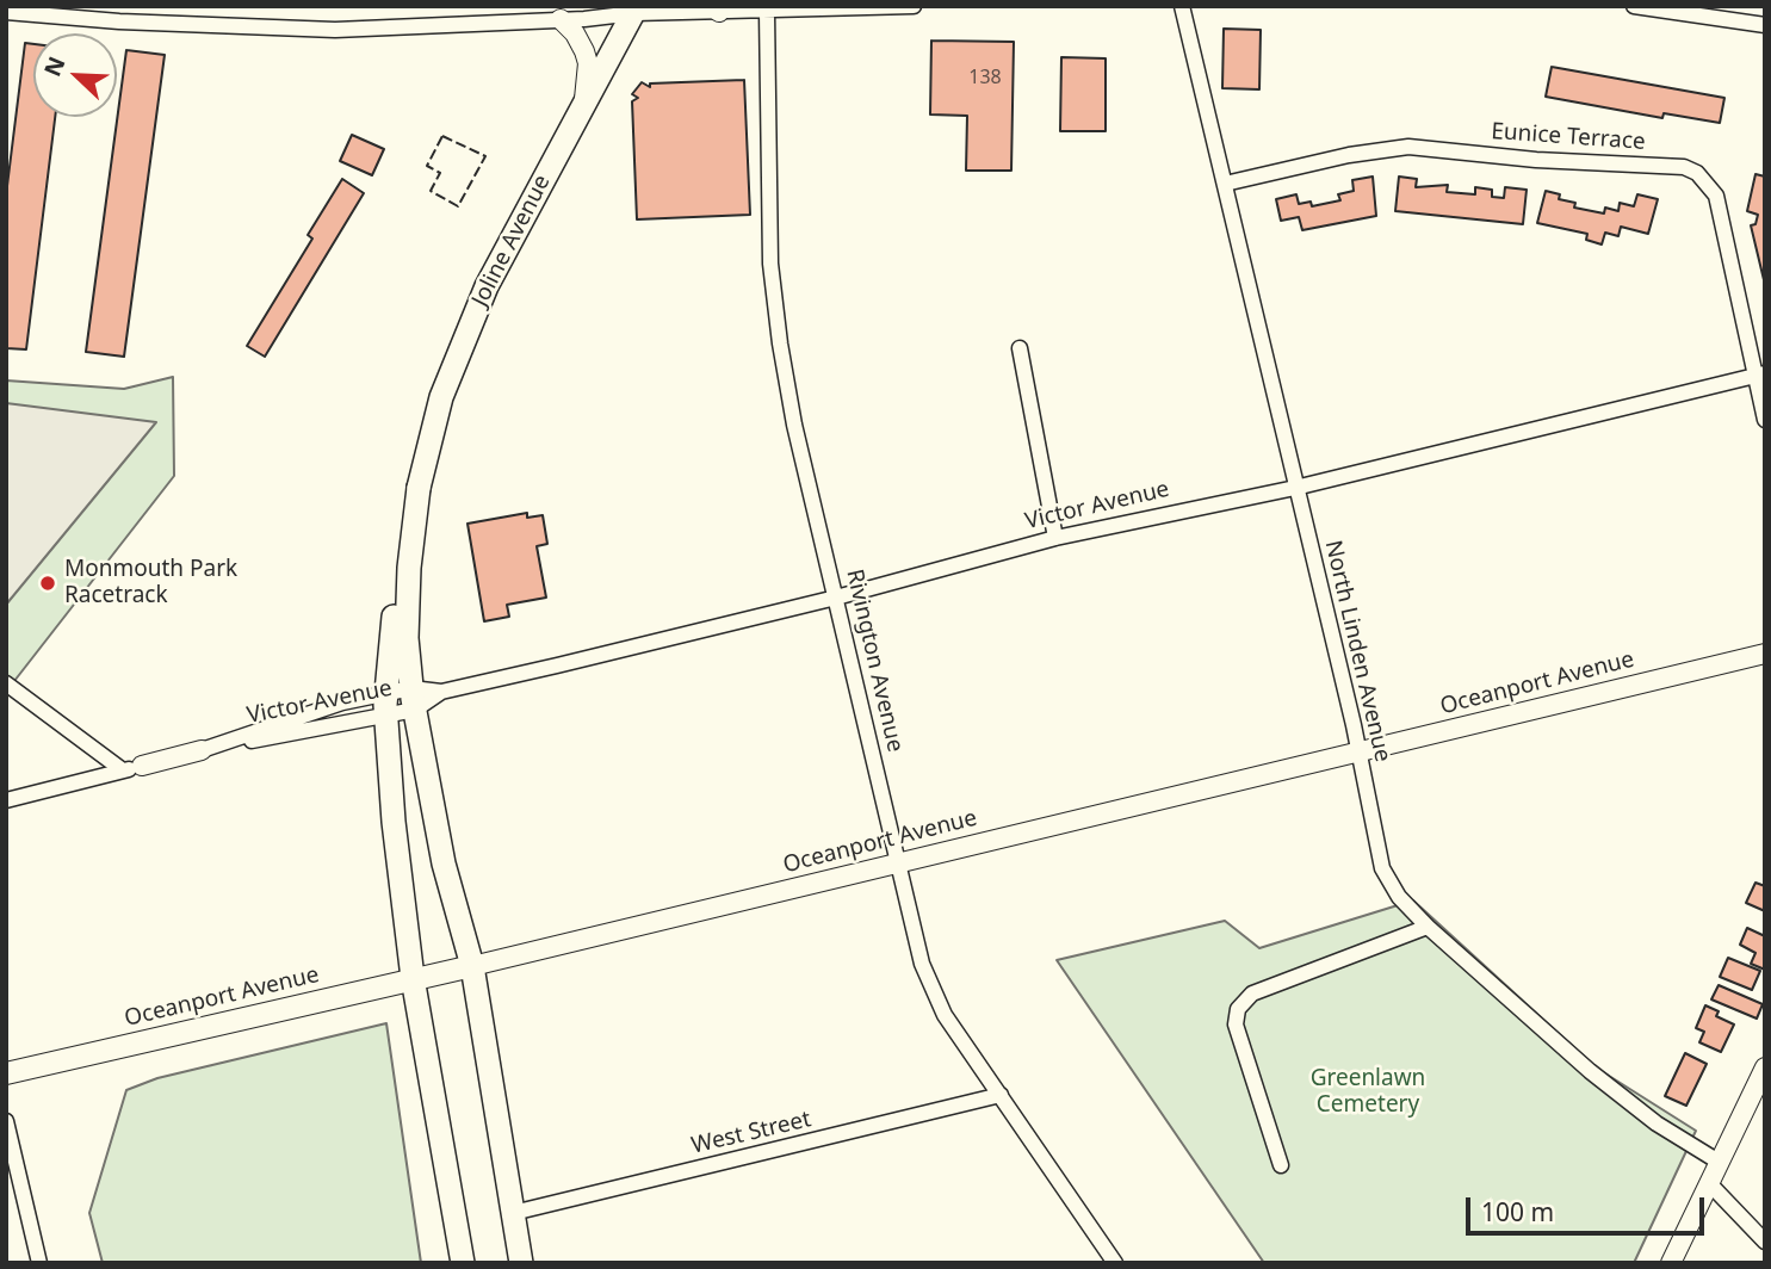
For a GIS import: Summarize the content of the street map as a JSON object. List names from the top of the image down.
{
  "streets": {
    "main road": ["Joline Avenue", "Oceanport Avenue"],
    "street": [
      "Eunice Terrace",
      "Victor Avenue",
      "North Linden Avenue",
      "Rivington Avenue",
      "West Street"
    ]
  },
  "crossings": [
    ["Eunice Terrace", "Victor Avenue"],
    ["Eunice Terrace", "North Linden Avenue"],
    ["Victor Avenue", "North Linden Avenue"],
    ["Victor Avenue", "Rivington Avenue"],
    ["North Linden Avenue", "Oceanport Avenue"],
    ["Rivington Avenue", "Oceanport Avenue"],
    ["Rivington Avenue", "West Street"]
  ],
  "parks": ["Greenlawn Cemetery"],
  "places": ["Monmouth Park Racetrack"],
  "house_numbers": ["138"],
  "scale_bar": "100 m",
  "north": "top left"
}
